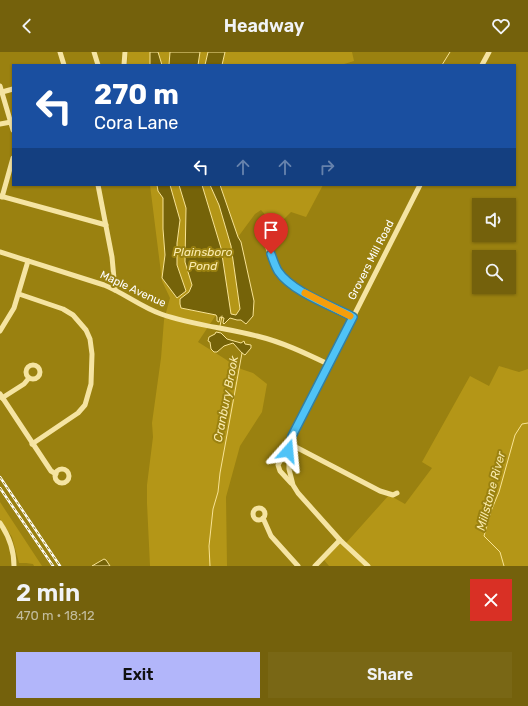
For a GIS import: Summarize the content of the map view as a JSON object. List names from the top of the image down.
{
  "streets": {
    "street": ["Grovers Mill Road", "Maple Avenue"]
  },
  "crossings": [
    ["Grovers Mill Road", "Maple Avenue"]
  ],
  "water": ["Plainsboro Pond", "Cranbury Brook", "Millstone River"],
  "page": {
    "header": "Headway",
    "turn": ["270 m", "Cora Lane"],
    "heading": ["2 min", "470 m · 18:12"],
    "buttons": ["Exit", "Share"]
  }
}
